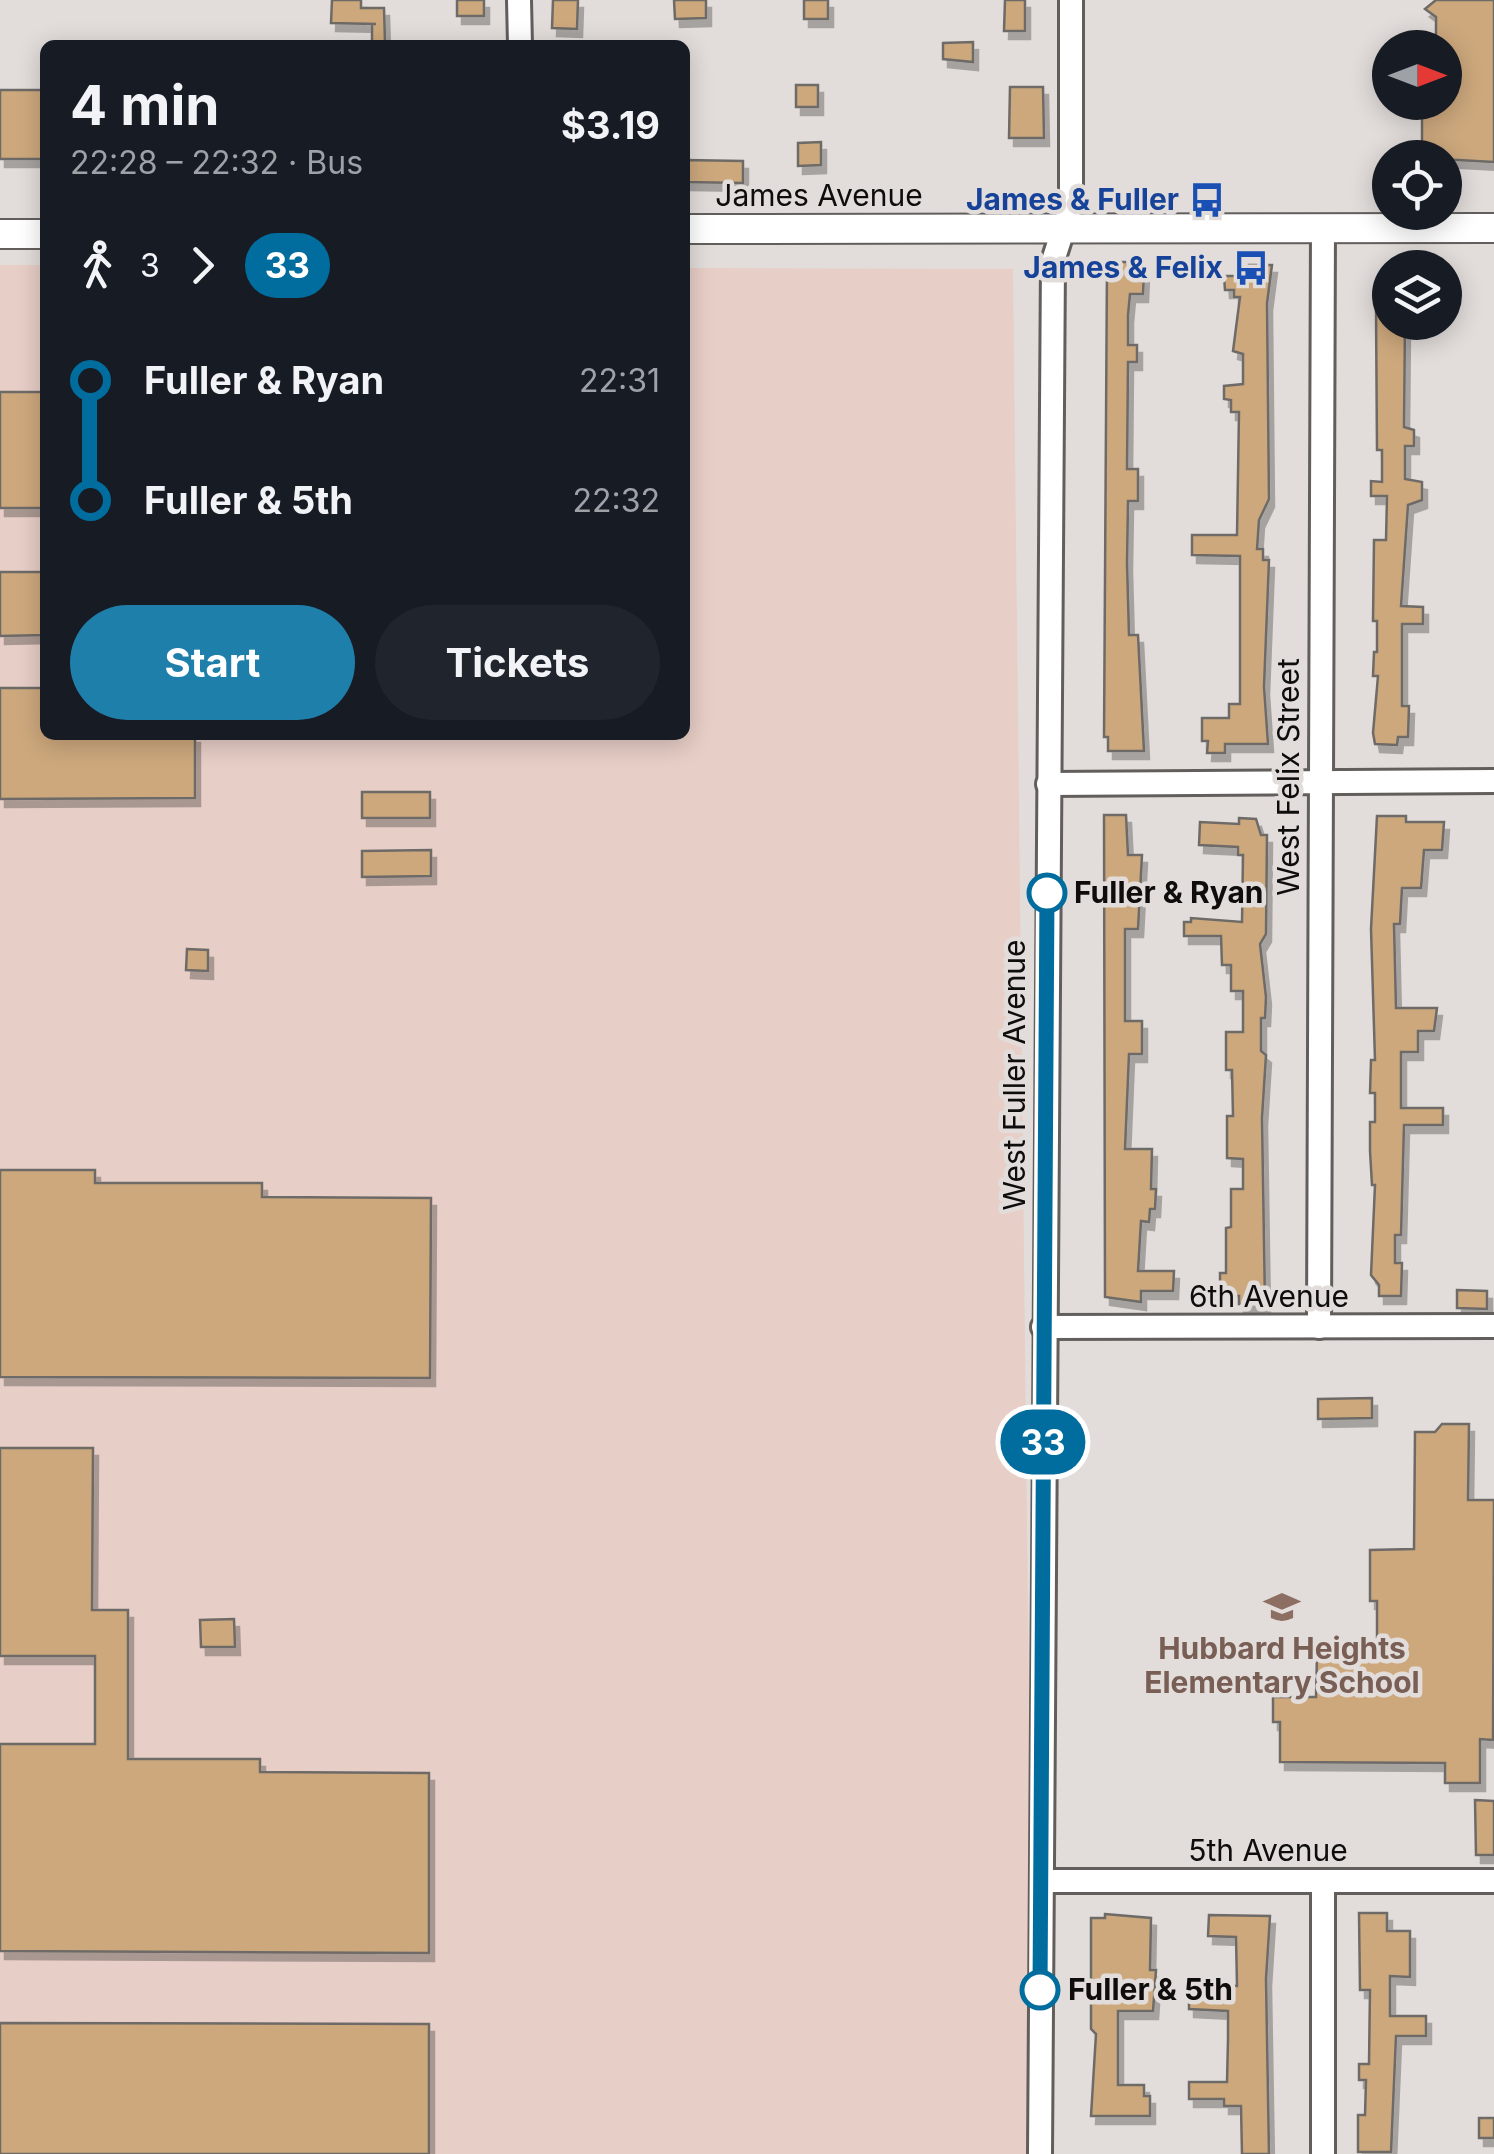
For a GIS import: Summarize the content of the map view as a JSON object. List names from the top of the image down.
{
  "streets": {
    "main road": ["James Avenue"],
    "street": [
      "West Felix Street",
      "West Fuller Avenue",
      "6th Avenue",
      "5th Avenue"
    ]
  },
  "crossings": [
    ["James Avenue", "West Felix Street"],
    ["James Avenue", "West Fuller Avenue"],
    ["West Felix Street", "6th Avenue"],
    ["West Fuller Avenue", "6th Avenue"],
    ["West Fuller Avenue", "5th Avenue"]
  ],
  "places": {
    "bus stop": ["James & Fuller", "James & Felix"],
    "other": ["Fuller & Ryan", "Fuller & 5th"],
    "school or university": ["Hubbard Heights Elementary School"]
  },
  "lines": ["bus line 33"],
  "north": "right",
  "page": {
    "on_map": "33",
    "heading": ["4 min", "22:28 – 22:32 · Bus", "$3.19"],
    "legs": ["3", "33"],
    "list": [
      {
        "name": "Fuller & Ryan",
        "value": "22:31"
      },
      {
        "name": "Fuller & 5th",
        "value": "22:32"
      }
    ],
    "buttons": ["Start", "Tickets"]
  }
}
